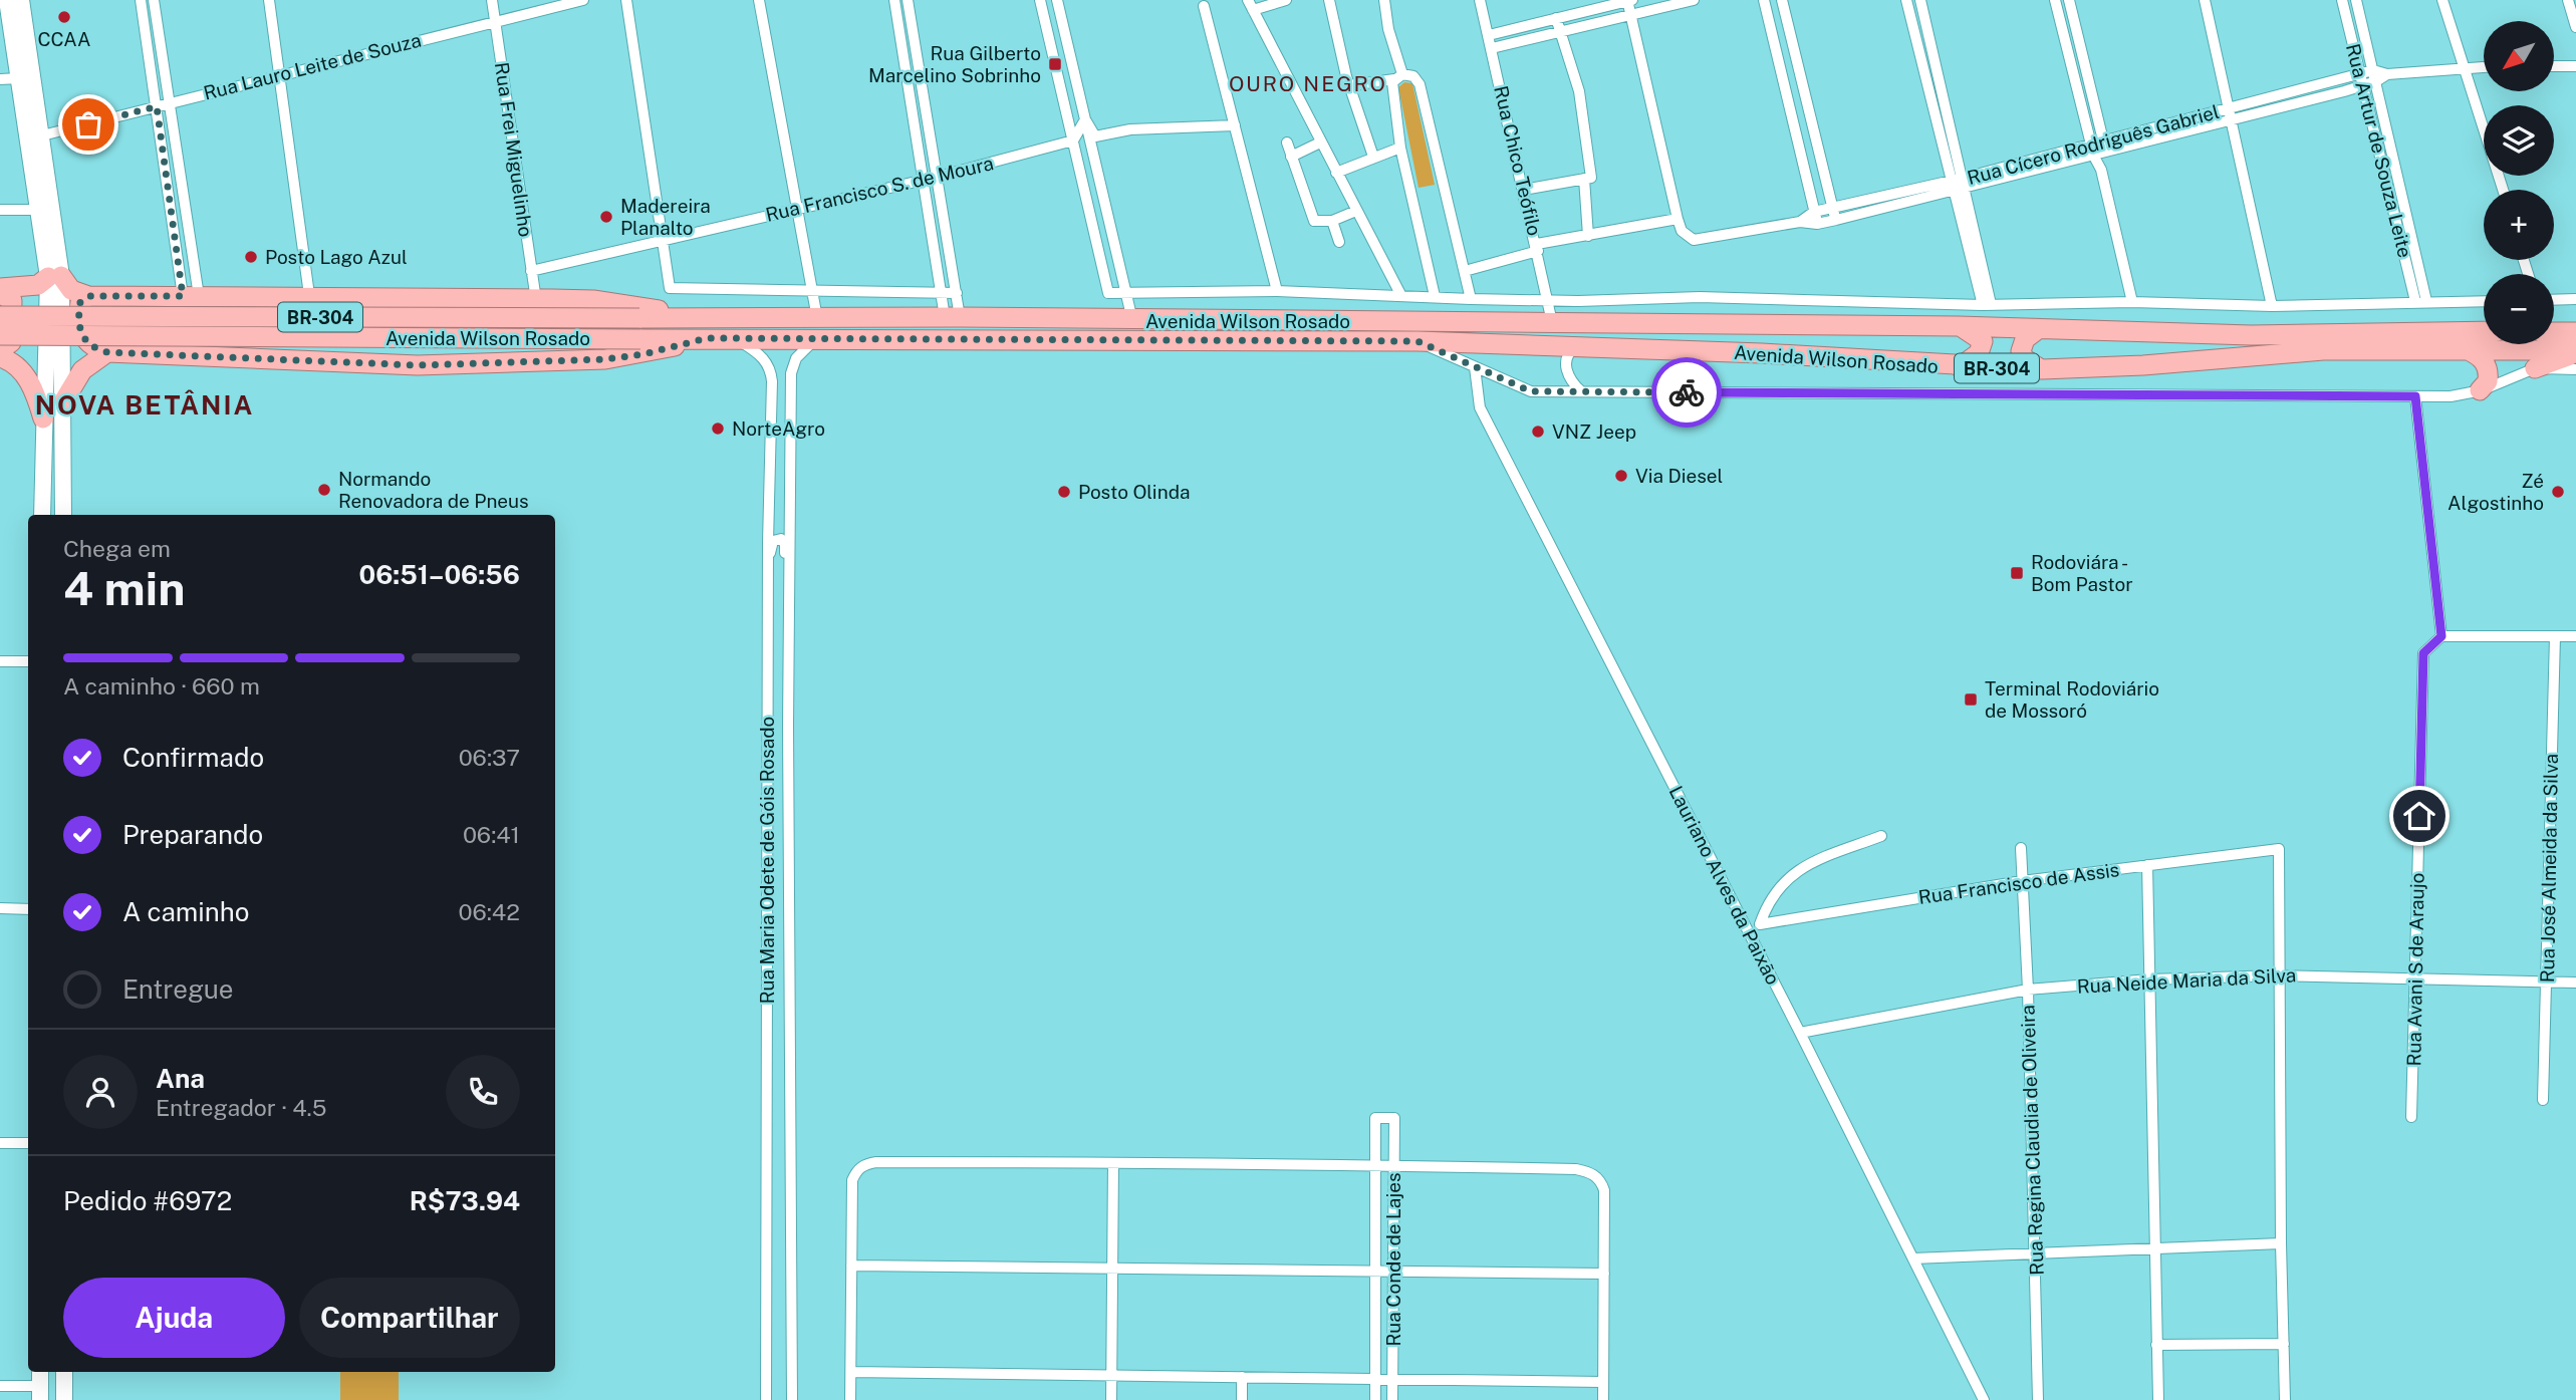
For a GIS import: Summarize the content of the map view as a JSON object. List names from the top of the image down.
{
  "streets": {
    "highway": ["BR-304", "Avenida Wilson Rosado"],
    "street": [
      "Rua Lauro Leite de Souza",
      "Rua Cícero Rodriguês Gabriel",
      "Rua Frei Miguelinho",
      "Rua Artur de Souza Leite",
      "Rua Chico Teófilo",
      "Rua Francisco S. de Moura",
      "Rua Maria Odete de Góis Rosado",
      "Rua José Almeida da Silva",
      "Rua Francisco de Assis",
      "Lauriano Alves da Paixão",
      "Rua Avani S de Araujo",
      "Rua Neide Maria da Silva",
      "Rua Regina Claudia de Oliveira",
      "Rua Conde de Lajes"
    ]
  },
  "crossings": [
    ["Rua Lauro Leite de Souza", "Rua Frei Miguelinho"],
    ["Rua Cícero Rodriguês Gabriel", "Rua Artur de Souza Leite"],
    ["Rua Frei Miguelinho", "Rua Francisco S. de Moura"],
    ["Rua Chico Teófilo", "Avenida Wilson Rosado"],
    ["Avenida Wilson Rosado", "Rua Maria Odete de Góis Rosado"],
    ["Rua José Almeida da Silva", "Rua Neide Maria da Silva"],
    ["Rua Francisco de Assis", "Rua Neide Maria da Silva"],
    ["Rua Francisco de Assis", "Rua Regina Claudia de Oliveira"],
    ["Lauriano Alves da Paixão", "Rua Neide Maria da Silva"],
    ["Rua Avani S de Araujo", "Rua Neide Maria da Silva"],
    ["Rua Neide Maria da Silva", "Rua Regina Claudia de Oliveira"]
  ],
  "districts": ["OURO NEGRO", "NOVA BETÂNIA"],
  "places": {
    "other": [
      "CCAA",
      "Madereira Planalto",
      "Posto Lago Azul",
      "NorteAgro",
      "VNZ Jeep",
      "Via Diesel",
      "Normando Renovadora de Pneus",
      "Posto Olinda",
      "Zé Algostinho"
    ],
    "transit": ["Rua Gilberto Marcelino Sobrinho", "Rodoviára - Bom Pastor", "Terminal Rodoviário de Mossoró"]
  },
  "north": "bottom left",
  "page": {
    "map_buttons": ["+", "−"],
    "heading": ["4 min", "Chega em", "06:51–06:56"],
    "panel": [
      "Ana",
      "Entregador · 4.5",
      "Pedido #6972",
      "R$73.94"
    ],
    "bar": "A caminho · 660 m",
    "list": [
      ["Confirmado", "06:37"],
      ["Preparando", "06:41"],
      ["A caminho", "06:42"],
      "Entregue"
    ],
    "buttons": ["Ajuda", "Compartilhar"]
  }
}
